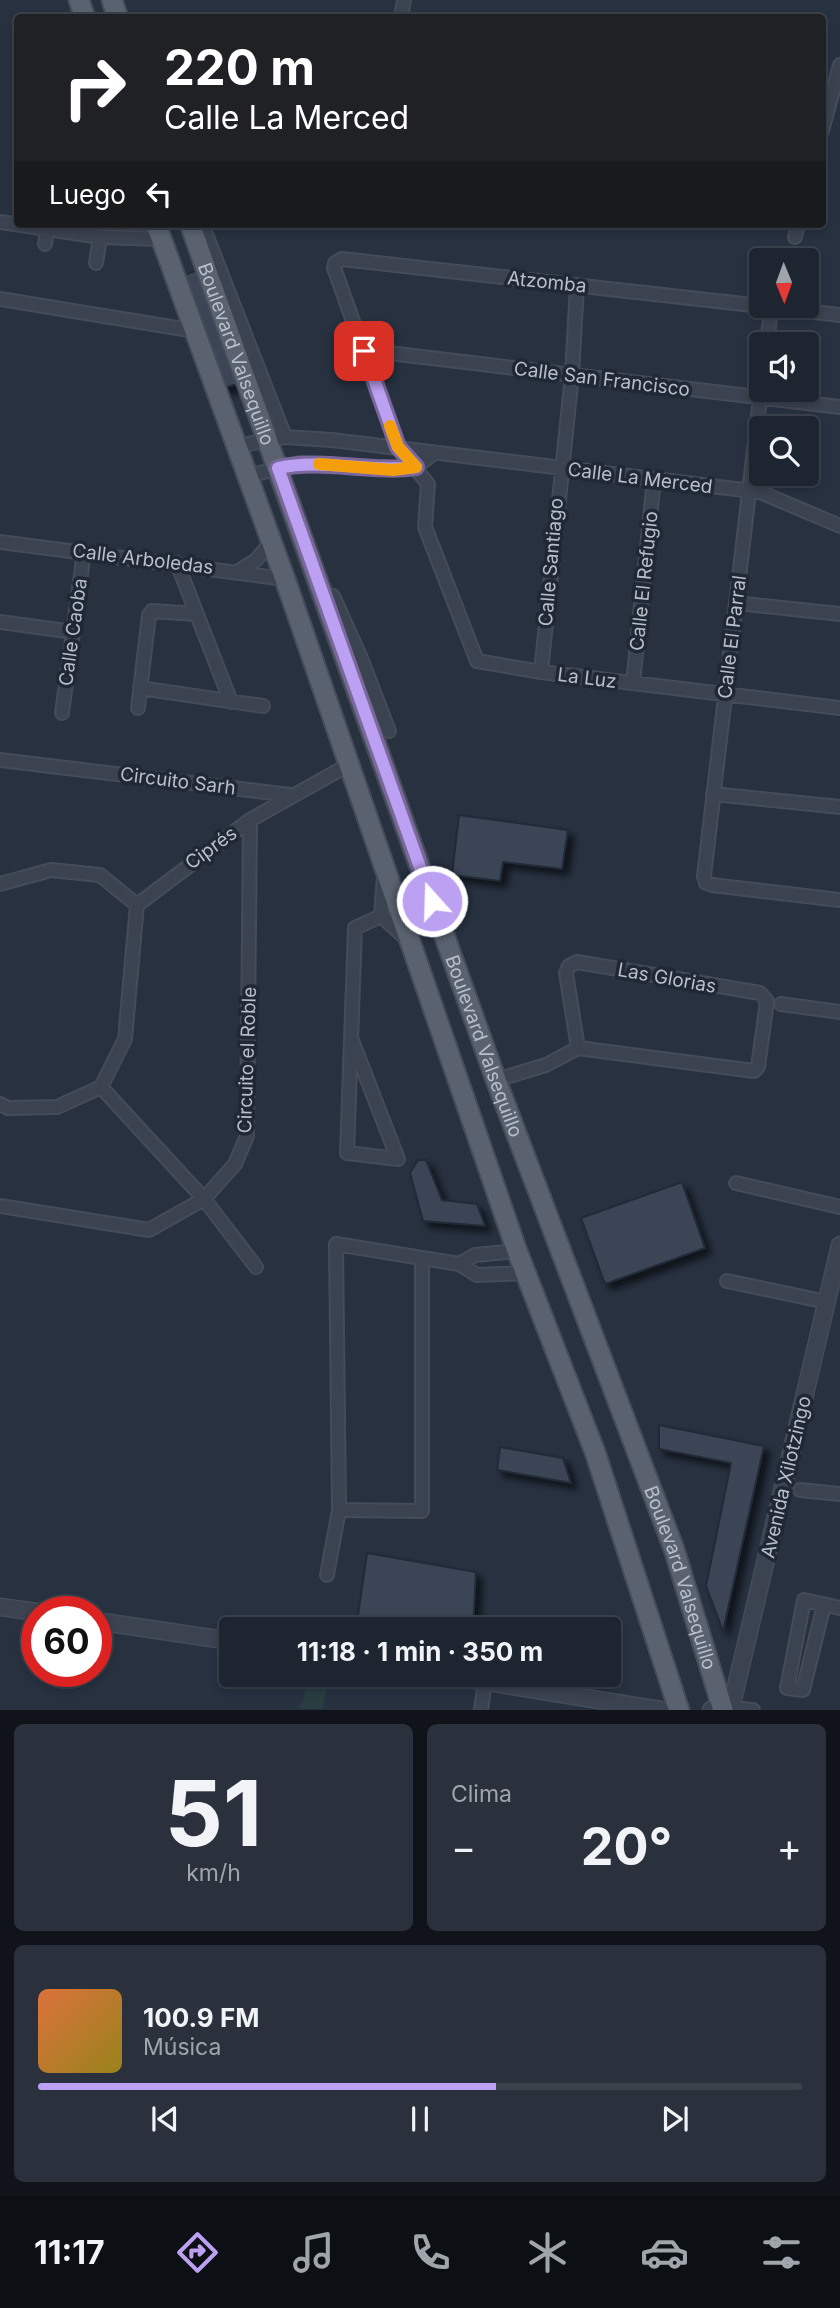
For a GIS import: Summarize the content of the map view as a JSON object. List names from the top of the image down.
{
  "streets": {
    "main road": ["Boulevard Valsequillo"],
    "street": [
      "Atzomba",
      "Calle San Francisco",
      "Calle La Merced",
      "Calle Arboledas",
      "Calle Santiago",
      "Calle El Refugio",
      "Calle Caoba",
      "Calle El Parral",
      "La Luz",
      "Circuito Sarh",
      "Ciprés",
      "Las Glorias",
      "Circuito el Roble",
      "Avenida Xilotzingo"
    ]
  },
  "crossings": [
    ["Atzomba", "Calle San Francisco"],
    ["Atzomba", "Calle Santiago"],
    ["Boulevard Valsequillo", "Calle La Merced"],
    ["Boulevard Valsequillo", "Calle Arboledas"],
    ["Boulevard Valsequillo", "Avenida Xilotzingo"],
    ["Calle San Francisco", "Calle Santiago"],
    ["Calle La Merced", "Calle Santiago"],
    ["Calle La Merced", "Calle El Refugio"],
    ["Calle La Merced", "Calle El Parral"],
    ["Calle Arboledas", "Calle Caoba"],
    ["Calle Santiago", "La Luz"],
    ["Calle El Refugio", "La Luz"],
    ["Calle El Parral", "La Luz"],
    ["Circuito Sarh", "Ciprés"],
    ["Ciprés", "Circuito el Roble"]
  ],
  "north": "bottom",
  "page": {
    "turn": ["220 m", "Calle La Merced"],
    "then": "Luego",
    "limit": "60",
    "trip": "11:18 · 1 min · 350 m",
    "tile": [
      ["51", "km/h"],
      "Clima"
    ],
    "heat": ["−", "20°", "+"],
    "song": ["100.9 FM", "Música"],
    "tabs": "11:17"
  }
}
